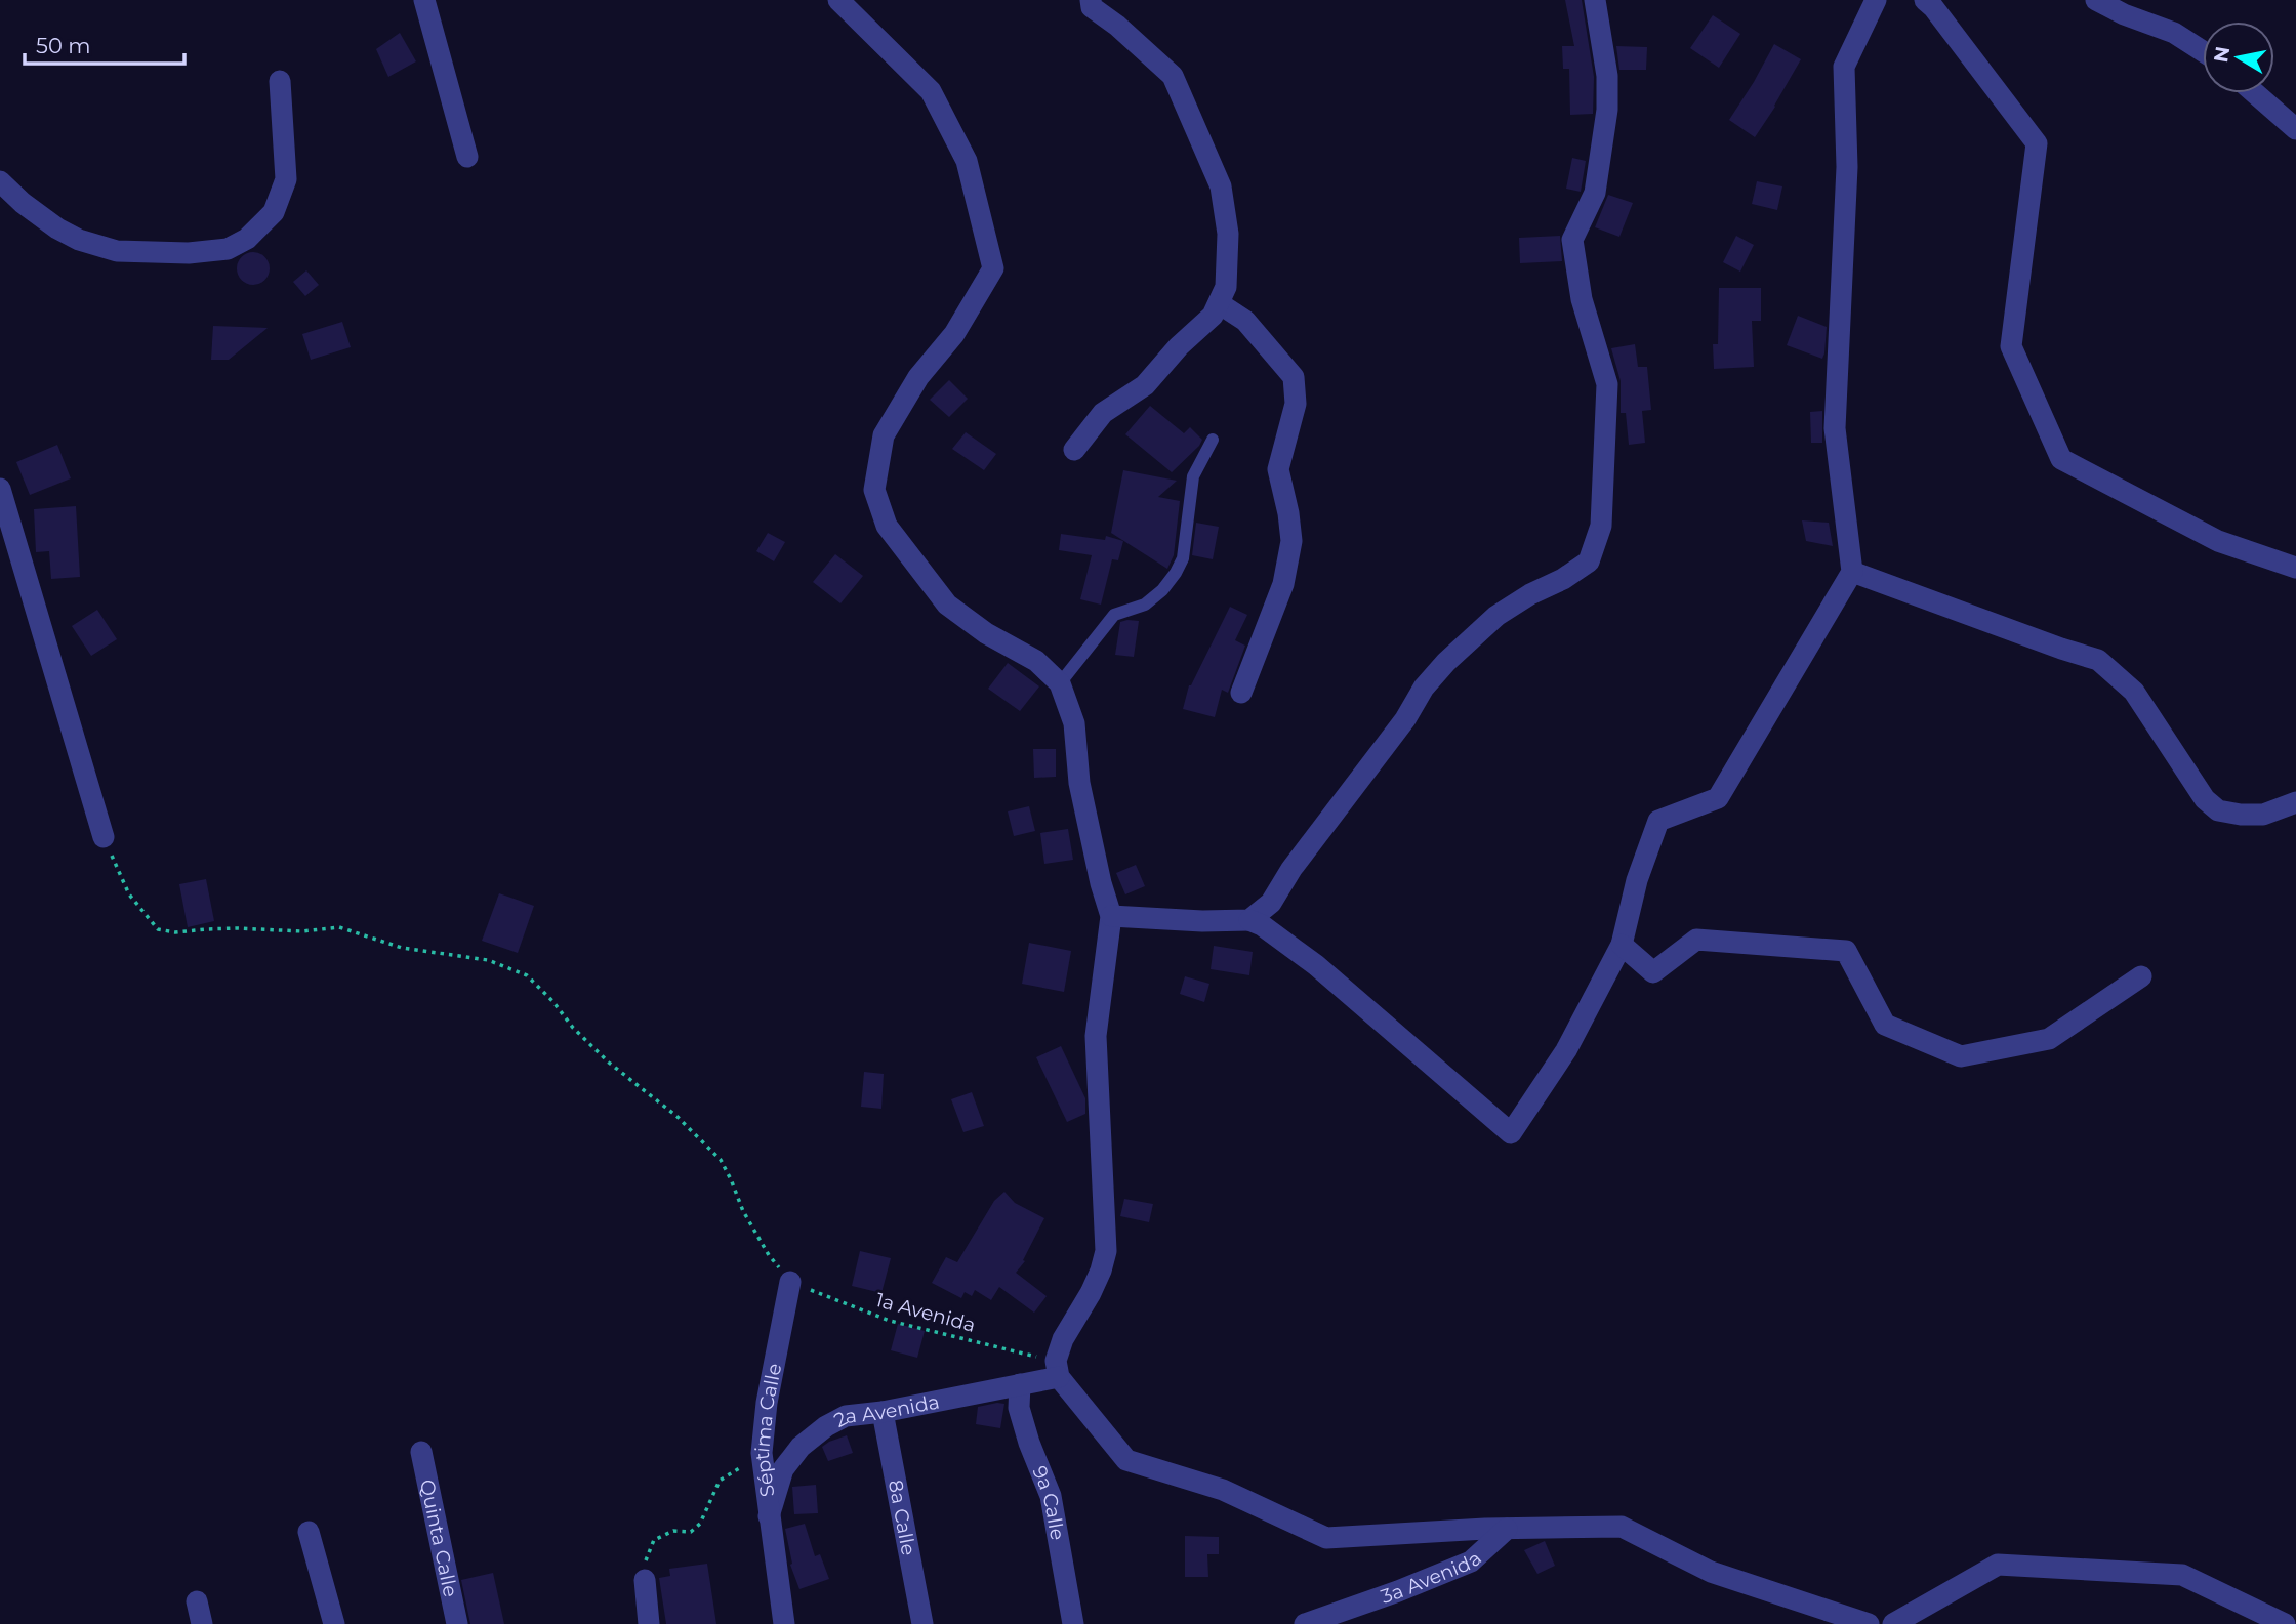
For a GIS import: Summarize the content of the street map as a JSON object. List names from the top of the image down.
{
  "streets": {
    "street": [
      "2a Avenida",
      "Séptima Calle",
      "9a Calle",
      "8a Calle",
      "Quinta Calle",
      "3a Avenida"
    ],
    "path": ["1a Avenida"]
  },
  "crossings": [
    ["1a Avenida", "2a Avenida"],
    ["1a Avenida", "Séptima Calle"],
    ["2a Avenida", "Séptima Calle"],
    ["2a Avenida", "9a Calle"],
    ["2a Avenida", "8a Calle"]
  ],
  "scale_bar": "50 m",
  "north": "left"
}
